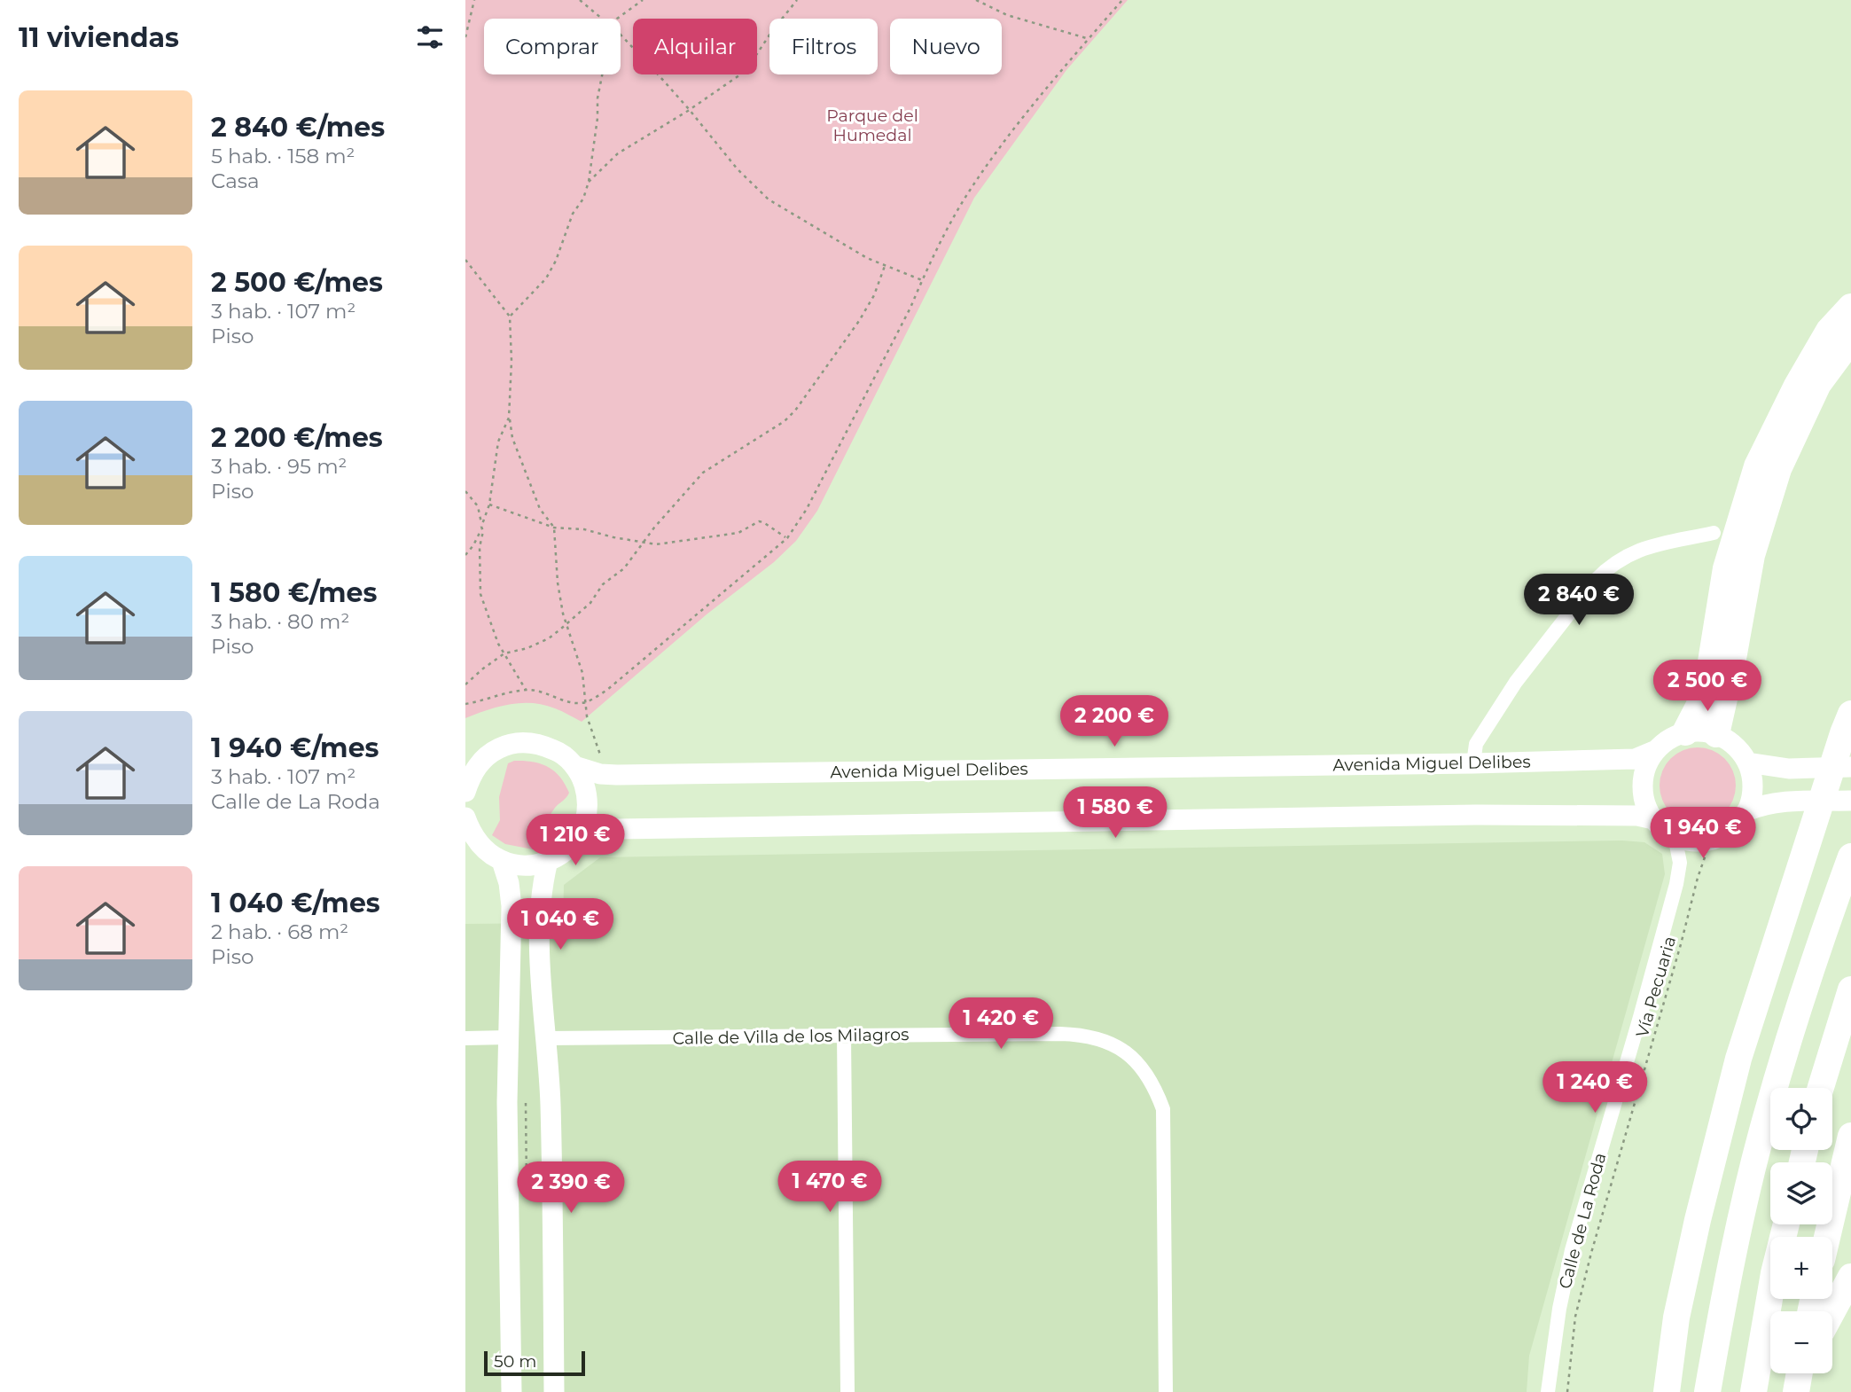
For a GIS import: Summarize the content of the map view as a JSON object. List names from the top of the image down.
{
  "streets": {
    "main road": ["Avenida Miguel Delibes"],
    "street": ["Calle de Villa de los Milagros", "Calle de La Roda"],
    "path": ["Vía Pecuaria"]
  },
  "crossings": [
    ["Avenida Miguel Delibes", "Vía Pecuaria"],
    ["Avenida Miguel Delibes", "Calle de La Roda"],
    ["Vía Pecuaria", "Calle de La Roda"]
  ],
  "parks": ["Parque del Humedal"],
  "scale_bar": "50 m",
  "page": {
    "heading": "11 viviendas",
    "chip": [
      "Comprar",
      "Alquilar",
      "Filtros",
      "Nuevo"
    ],
    "list": [
      {
        "name": "2 840 €/mes",
        "note": "5 hab. · 158 m² · Casa"
      },
      {
        "name": "2 500 €/mes",
        "note": "3 hab. · 107 m² · Piso"
      },
      {
        "name": "2 200 €/mes",
        "note": "3 hab. · 95 m² · Piso"
      },
      {
        "name": "1 580 €/mes",
        "note": "3 hab. · 80 m² · Piso"
      },
      {
        "name": "1 940 €/mes",
        "note": "3 hab. · 107 m² · Calle de La Roda"
      },
      {
        "name": "1 040 €/mes",
        "note": "2 hab. · 68 m² · Piso"
      }
    ],
    "price": [
      "2 840 €",
      "2 500 €",
      "2 200 €",
      "1 580 €",
      "1 940 €",
      "1 210 €",
      "1 040 €",
      "1 420 €",
      "1 240 €",
      "1 470 €",
      "2 390 €"
    ],
    "map_buttons": ["+", "−"],
    "scale": "50 m"
  }
}
